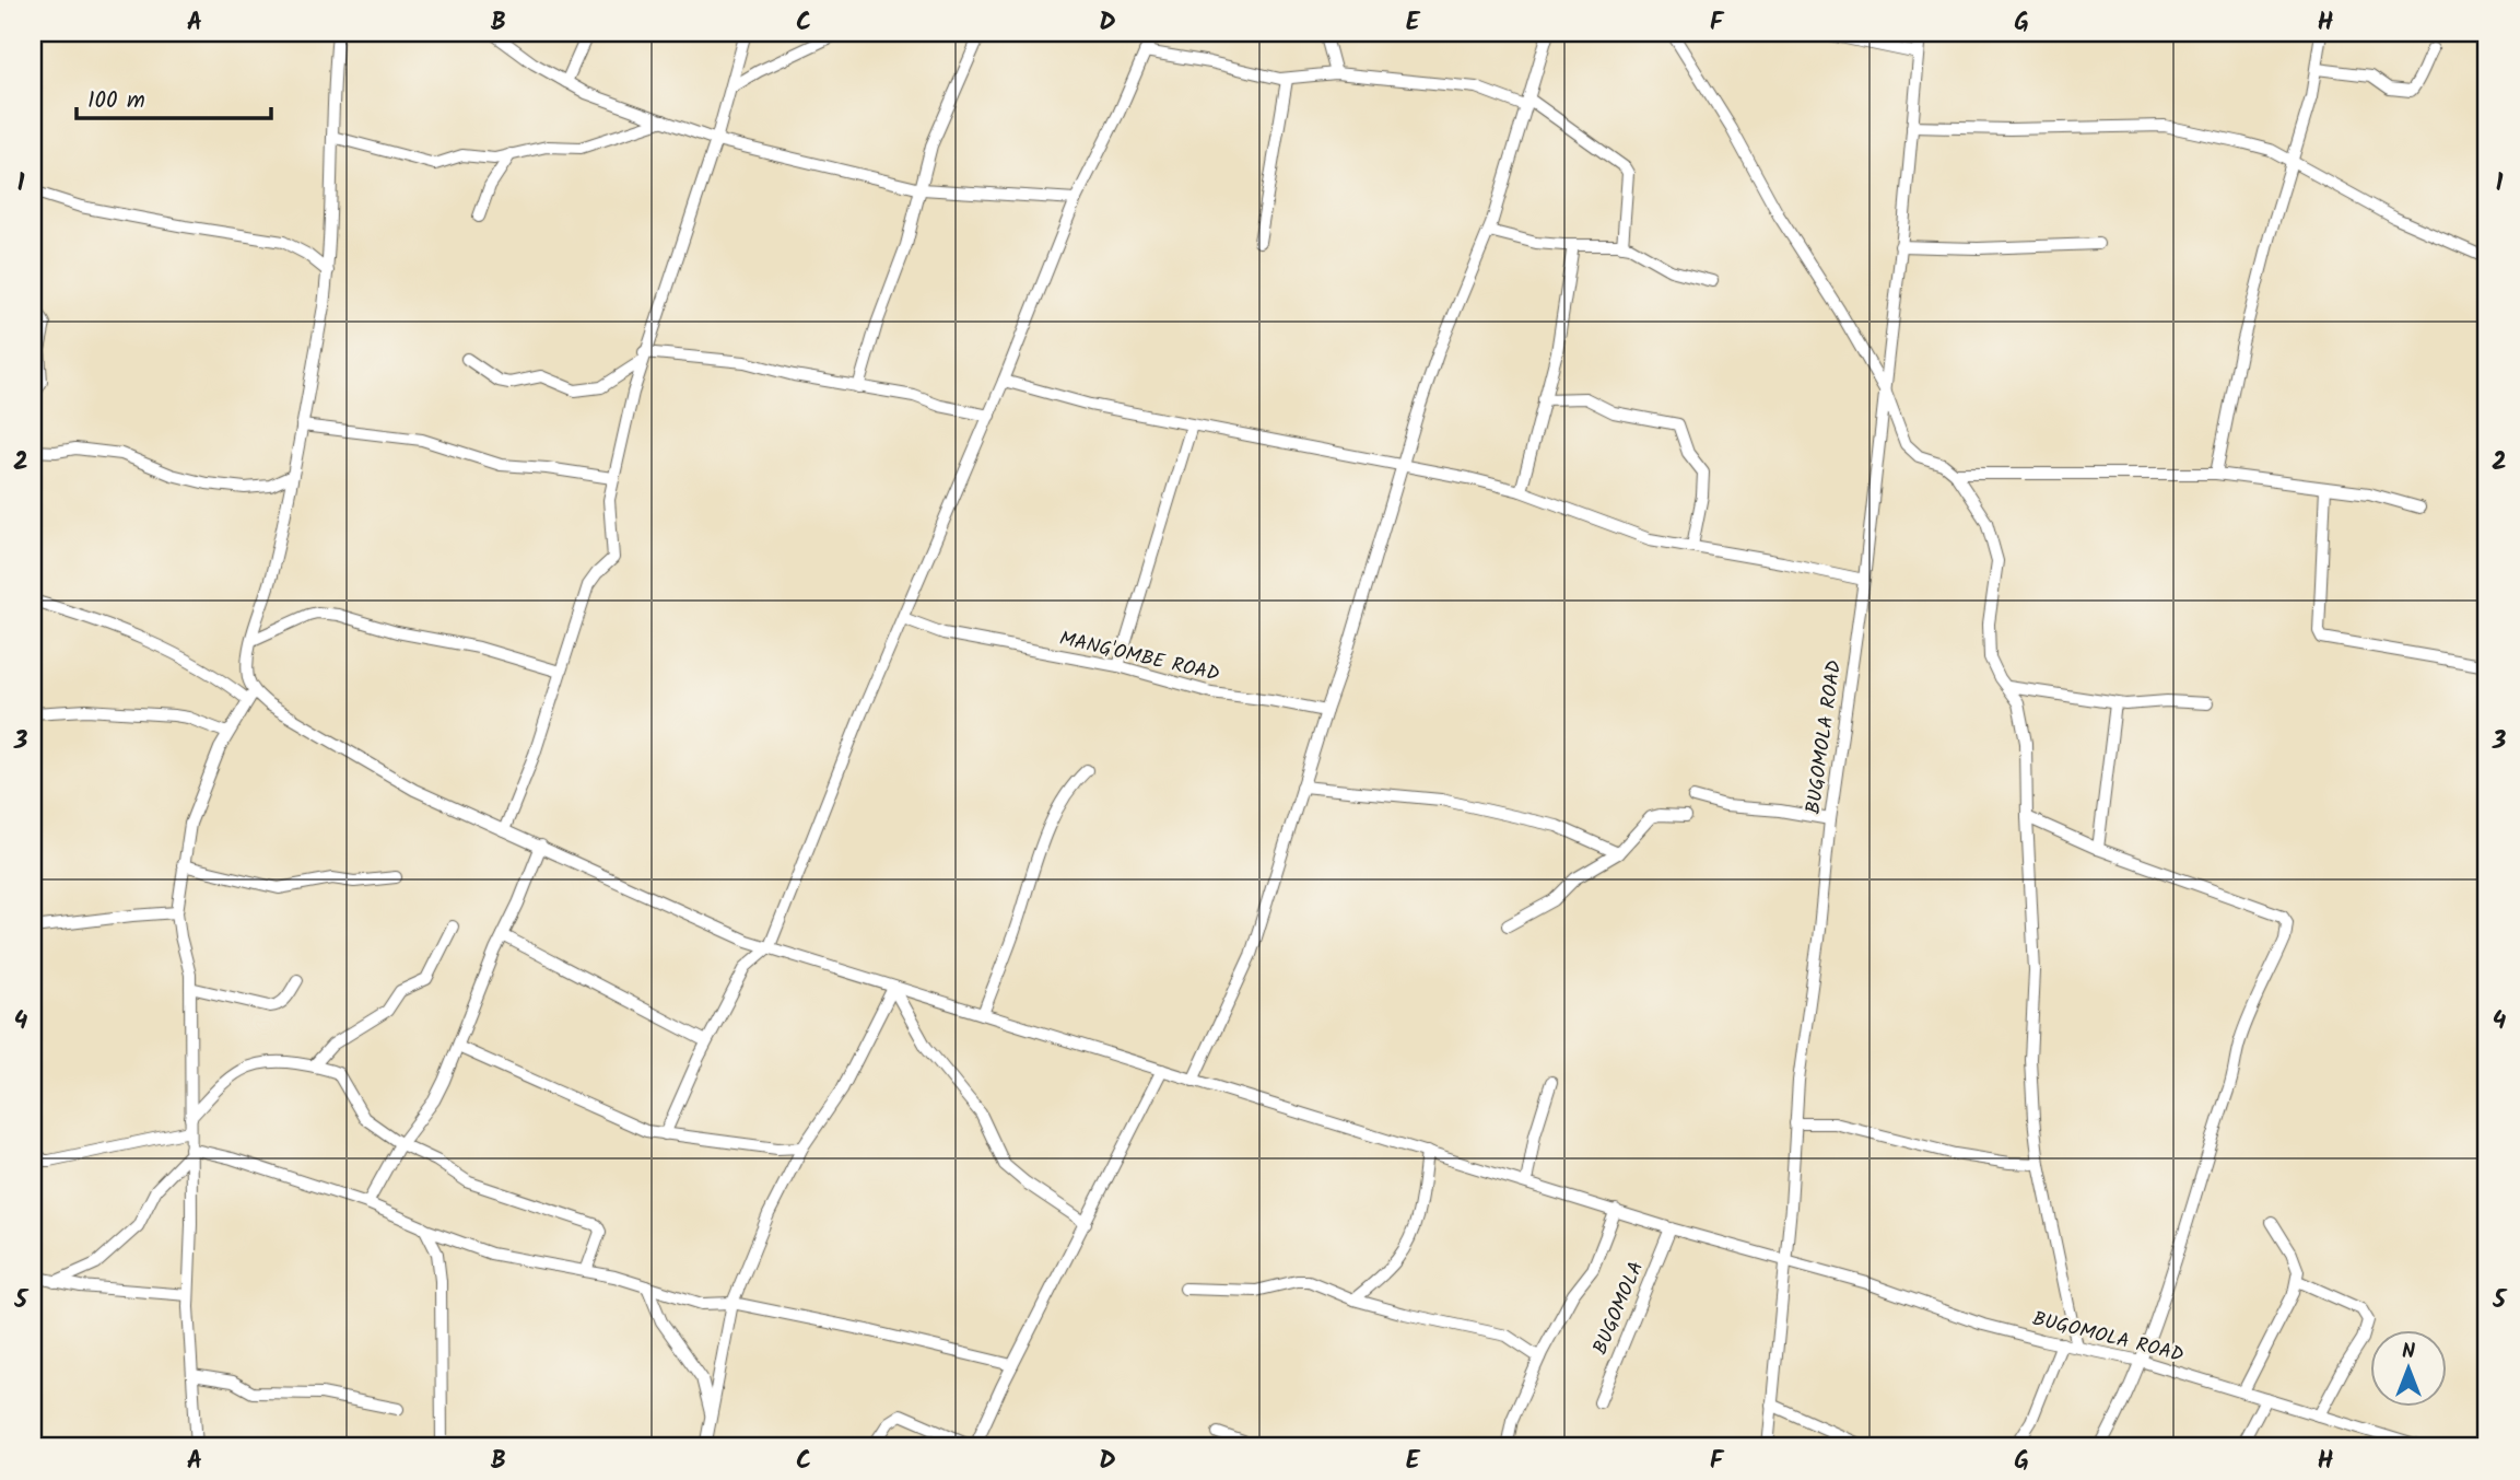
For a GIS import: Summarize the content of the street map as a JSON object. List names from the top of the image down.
{
  "streets": {
    "street": ["MANG'OMBE ROAD", "BUGOMOLA ROAD", "BUGOMOLA"]
  },
  "crossings": [
    ["BUGOMOLA ROAD", "BUGOMOLA"]
  ],
  "scale_bar": "100 m",
  "north": "top",
  "grid": {
    "columns": [
      "A",
      "B",
      "C",
      "D",
      "E",
      "F",
      "G",
      "H"
    ],
    "rows": [
      "1",
      "2",
      "3",
      "4",
      "5"
    ]
  }
}
